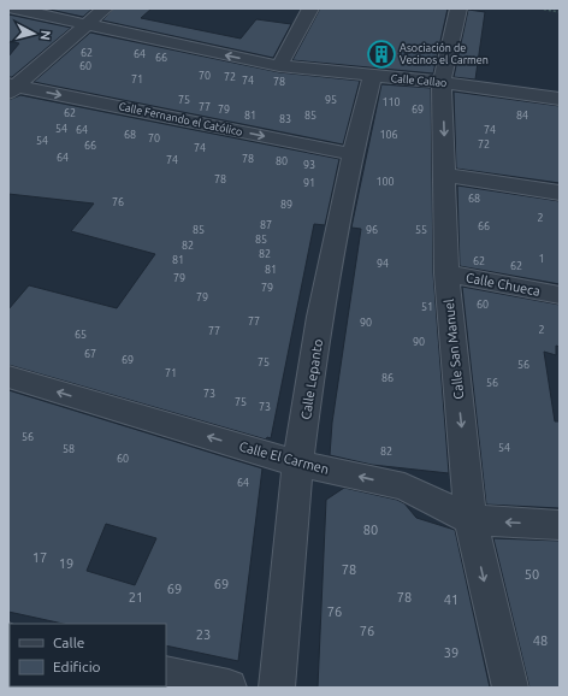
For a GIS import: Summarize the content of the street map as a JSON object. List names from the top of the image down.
{
  "streets": {
    "street": [
      "Calle Callao",
      "Calle Fernando el Católico",
      "Calle Chueca",
      "Calle San Manuel",
      "Calle Lepanto",
      "Calle El Carmen"
    ]
  },
  "crossings": [
    ["Calle Callao", "Calle San Manuel"],
    ["Calle Callao", "Calle Lepanto"],
    ["Calle Fernando el Católico", "Calle Lepanto"],
    ["Calle Chueca", "Calle San Manuel"],
    ["Calle San Manuel", "Calle El Carmen"],
    ["Calle Lepanto", "Calle El Carmen"]
  ],
  "one_way": [
    "Calle Callao",
    "Calle Fernando el Católico",
    "Calle San Manuel",
    "Calle El Carmen"
  ],
  "places": {
    "building": ["Asociación de Vecinos el Carmen"]
  },
  "house_numbers": [
    "62",
    "64",
    "66",
    "60",
    "70",
    "72",
    "71",
    "74",
    "78",
    "75",
    "95",
    "110",
    "77",
    "79",
    "69",
    "62",
    "81",
    "85",
    "84",
    "83",
    "54",
    "64",
    "74",
    "68",
    "106",
    "70",
    "54",
    "72",
    "66",
    "74",
    "64",
    "78",
    "74",
    "80",
    "93",
    "78",
    "100",
    "91",
    "68",
    "76",
    "89",
    "2",
    "87",
    "66",
    "85",
    "96",
    "55",
    "85",
    "82",
    "82",
    "1",
    "81",
    "62",
    "94",
    "62",
    "81",
    "79",
    "79",
    "79",
    "60",
    "51",
    "77",
    "90",
    "2",
    "77",
    "65",
    "90",
    "67",
    "69",
    "75",
    "56",
    "71",
    "86",
    "56",
    "73",
    "75",
    "73",
    "56",
    "54",
    "58",
    "82",
    "60",
    "64",
    "80",
    "17",
    "19",
    "78",
    "50",
    "69",
    "69",
    "21",
    "78",
    "41",
    "76",
    "76",
    "23",
    "48",
    "39"
  ],
  "legend": ["Calle", "Edificio"],
  "north": "right"
}
